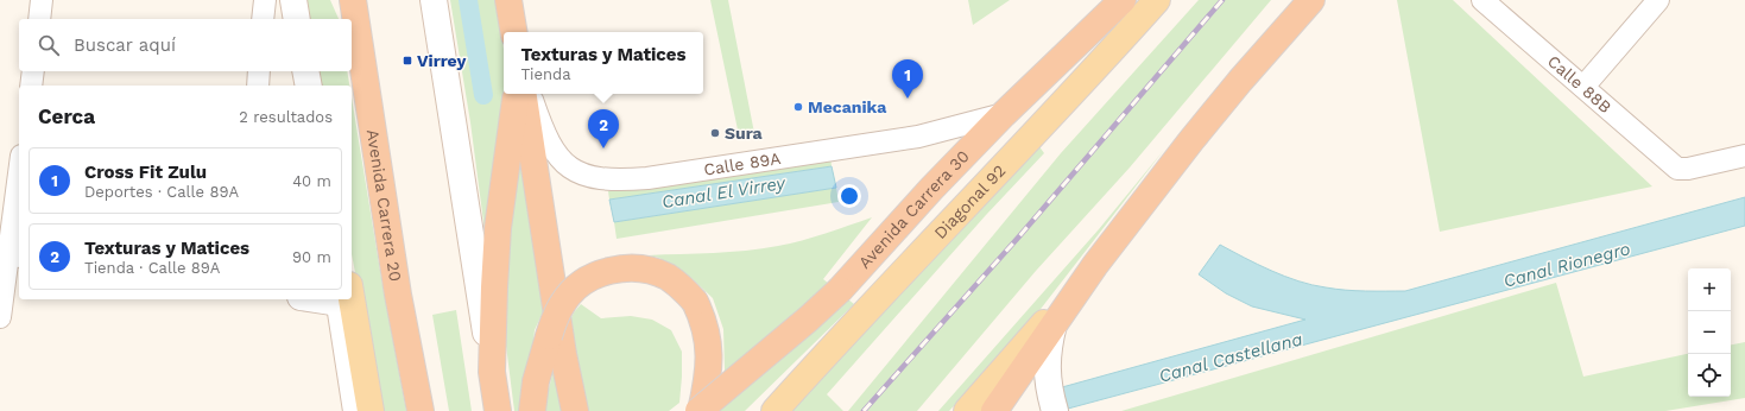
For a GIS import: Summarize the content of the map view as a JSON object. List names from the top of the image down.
{
  "streets": {
    "highway": ["Avenida Carrera 20", "Avenida Carrera 30"],
    "main road": ["Diagonal 92"],
    "street": ["Calle 88B", "Calle 89A"]
  },
  "crossings": [
    ["Calle 89A", "Avenida Carrera 30"]
  ],
  "water": ["Canal El Virrey", "Canal Rionegro", "Canal Castellana"],
  "places": {
    "transit": ["Virrey"],
    "other": ["Mecanika", "Sura"]
  },
  "page": {
    "search": "Buscar aquí",
    "popup": ["Texturas y Matices", "Tienda"],
    "pins": ["1", "2"],
    "heading": ["Cerca", "2 resultados"],
    "list": [
      {
        "mark": "1",
        "name": "Cross Fit Zulu",
        "note": "Deportes · Calle 89A",
        "value": "40 m"
      },
      {
        "mark": "2",
        "name": "Texturas y Matices",
        "note": "Tienda · Calle 89A",
        "value": "90 m"
      }
    ],
    "map_buttons": ["+", "−"]
  }
}
